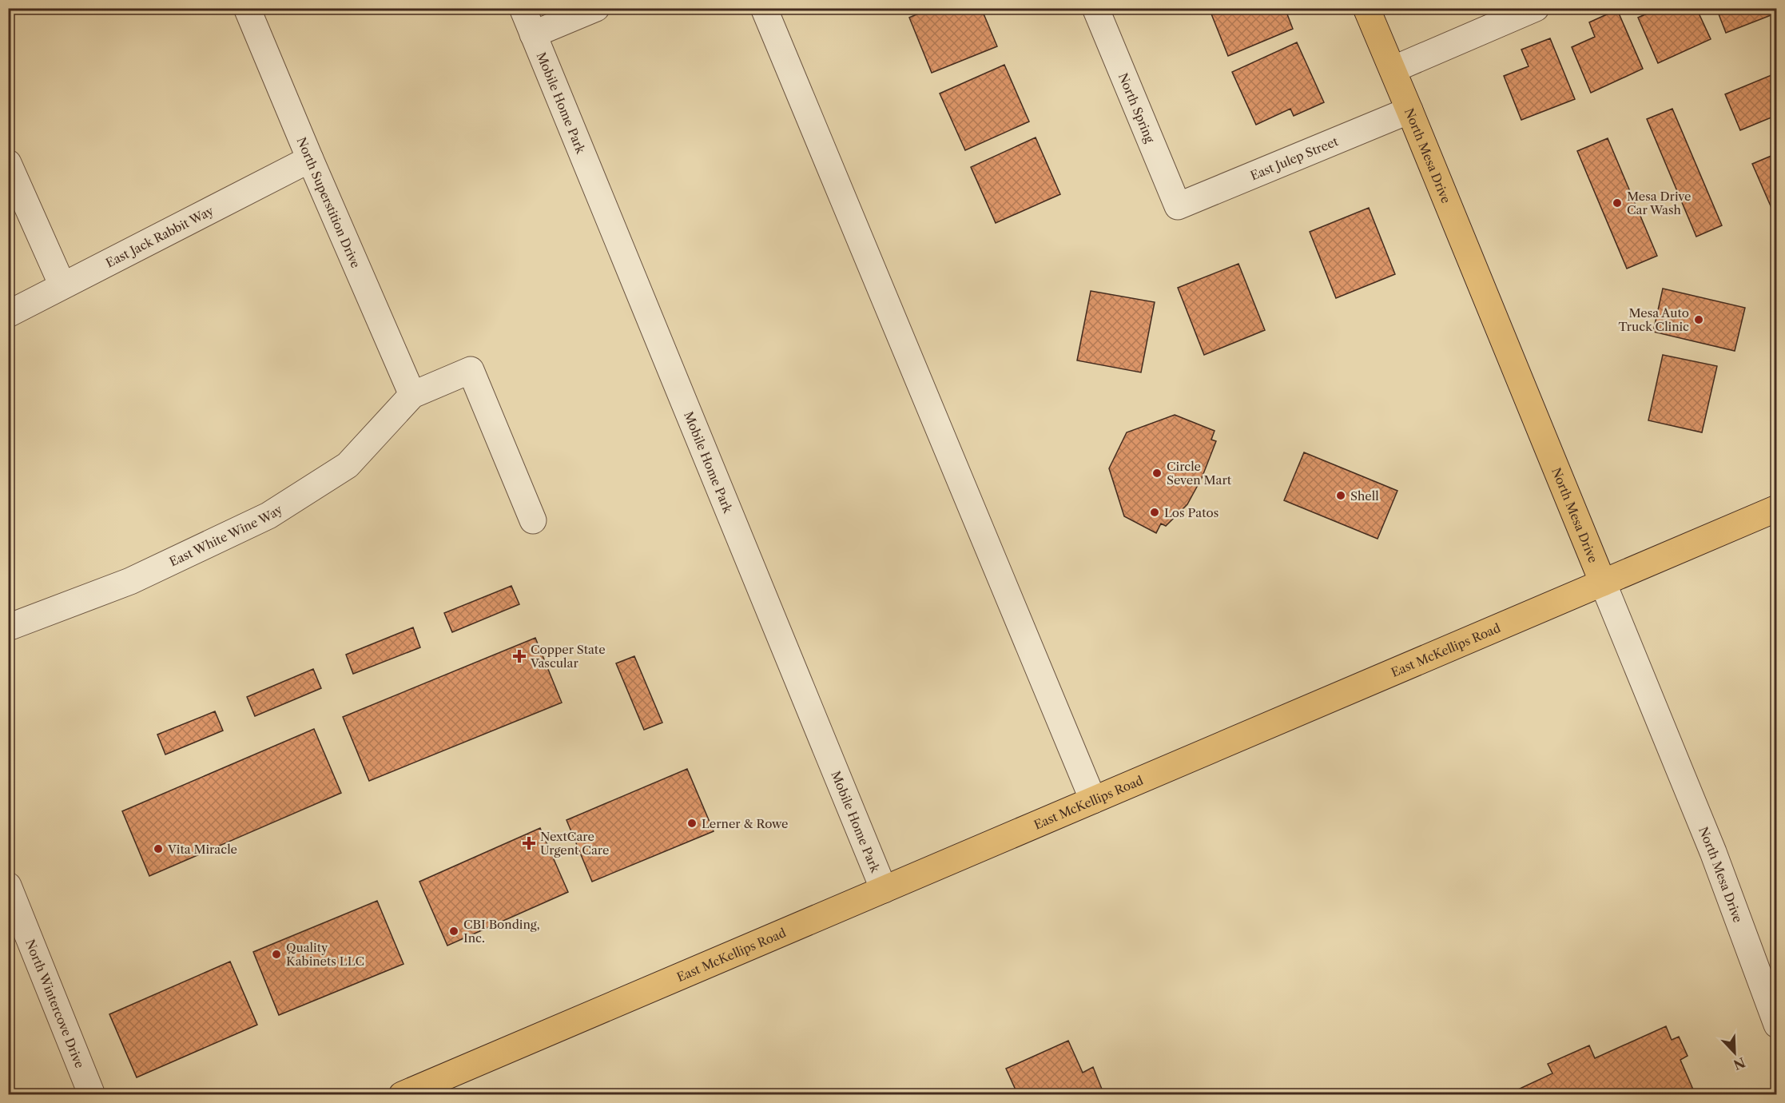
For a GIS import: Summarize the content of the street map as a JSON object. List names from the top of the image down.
{
  "streets": {
    "main road": ["North Mesa Drive", "East McKellips Road"],
    "street": [
      "Mobile Home Park",
      "North Spring",
      "East Julep Street",
      "North Superstition Drive",
      "East Jack Rabbit Way",
      "East White Wine Way",
      "North Wintercove Drive"
    ]
  },
  "crossings": [
    ["Mobile Home Park", "East McKellips Road"],
    ["North Spring", "East Julep Street"],
    ["North Mesa Drive", "East Julep Street"],
    ["North Mesa Drive", "East McKellips Road"],
    ["North Superstition Drive", "East Jack Rabbit Way"],
    ["North Superstition Drive", "East White Wine Way"]
  ],
  "places": {
    "other": [
      "Mesa Drive Car Wash",
      "Mesa Auto Truck Clinic",
      "Circle Seven Mart",
      "Shell",
      "Los Patos",
      "Lerner & Rowe",
      "Vita Miracle",
      "CBI Bonding, Inc.",
      "Quality Kabinets LLC"
    ],
    "health": ["Copper State Vascular", "NextCare Urgent Care"]
  },
  "north": "bottom right"
}
